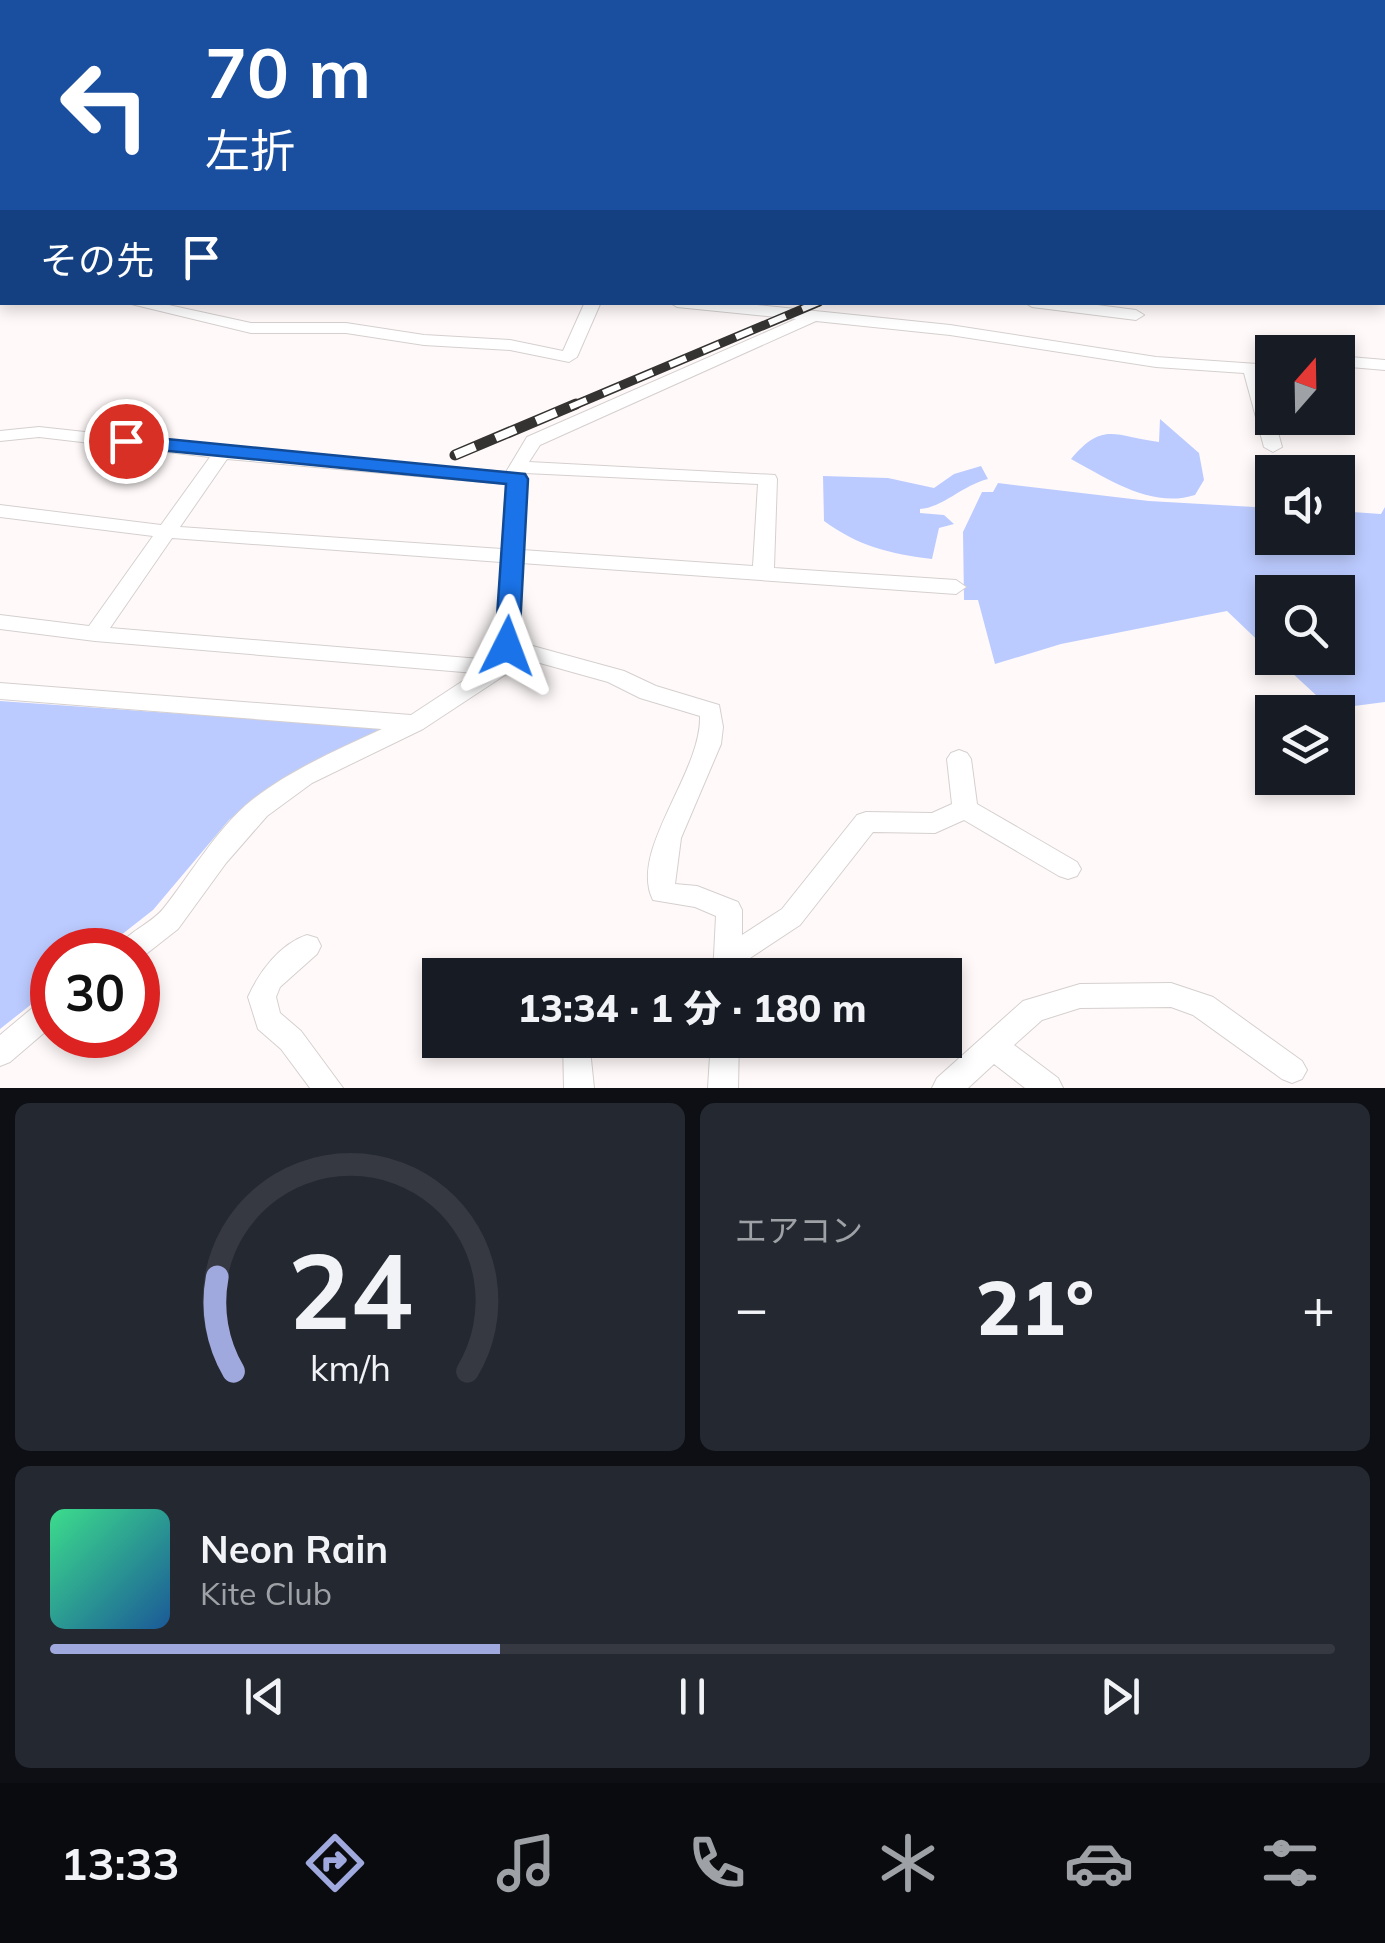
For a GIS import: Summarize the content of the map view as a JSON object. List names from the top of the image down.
{
  "north": "top",
  "page": {
    "turn": ["70 m", "左折"],
    "then": "その先",
    "limit": "30",
    "trip": "13:34 · 1 分 · 180 m",
    "tile": "エアコン",
    "heat": ["−", "21°", "+"],
    "song": ["Neon Rain", "Kite Club"],
    "tabs": "13:33",
    "gauge": ["24", "km/h"]
  }
}
